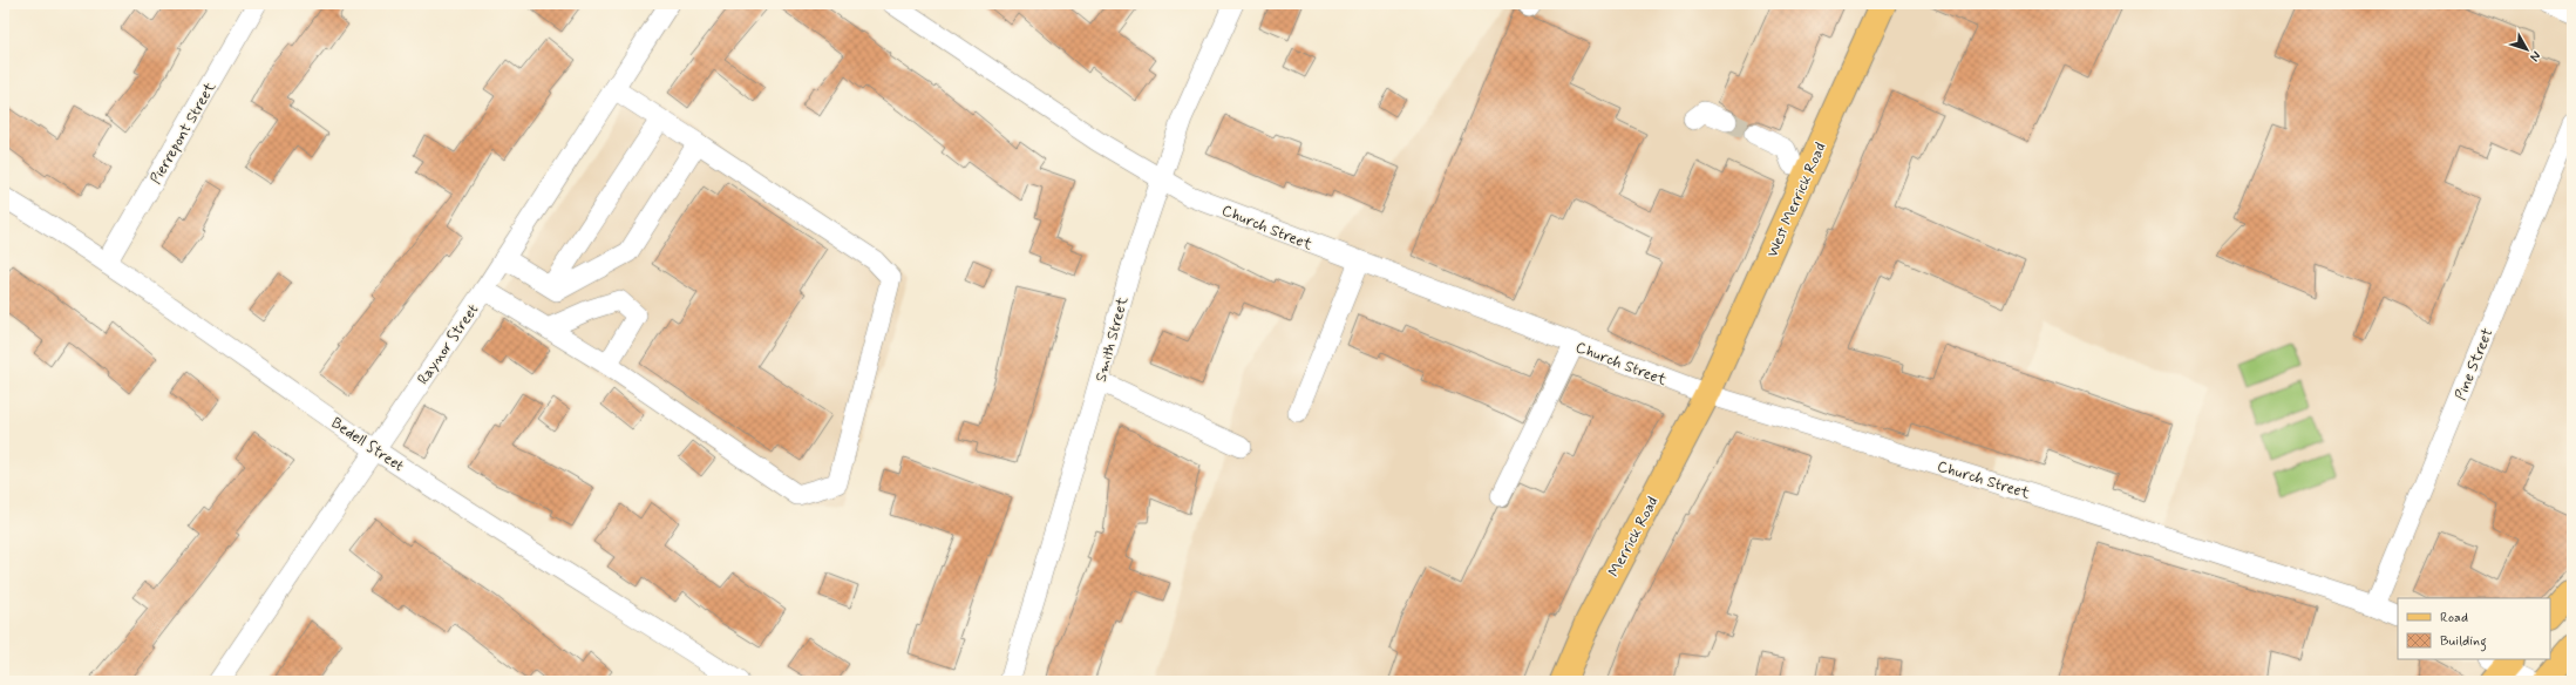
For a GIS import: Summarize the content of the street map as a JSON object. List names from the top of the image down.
{
  "streets": {
    "main road": ["West Merrick Road", "Merrick Road"],
    "street": [
      "Pierrepont Street",
      "Church Street",
      "Smith Street",
      "Raynor Street",
      "Pine Street",
      "Bedell Street"
    ]
  },
  "crossings": [
    ["Pierrepont Street", "Bedell Street"],
    ["West Merrick Road", "Church Street"],
    ["West Merrick Road", "Merrick Road"],
    ["Church Street", "Smith Street"],
    ["Church Street", "Pine Street"],
    ["Church Street", "Merrick Road"],
    ["Raynor Street", "Bedell Street"]
  ],
  "legend": ["Road", "Building"],
  "north": "bottom right"
}
